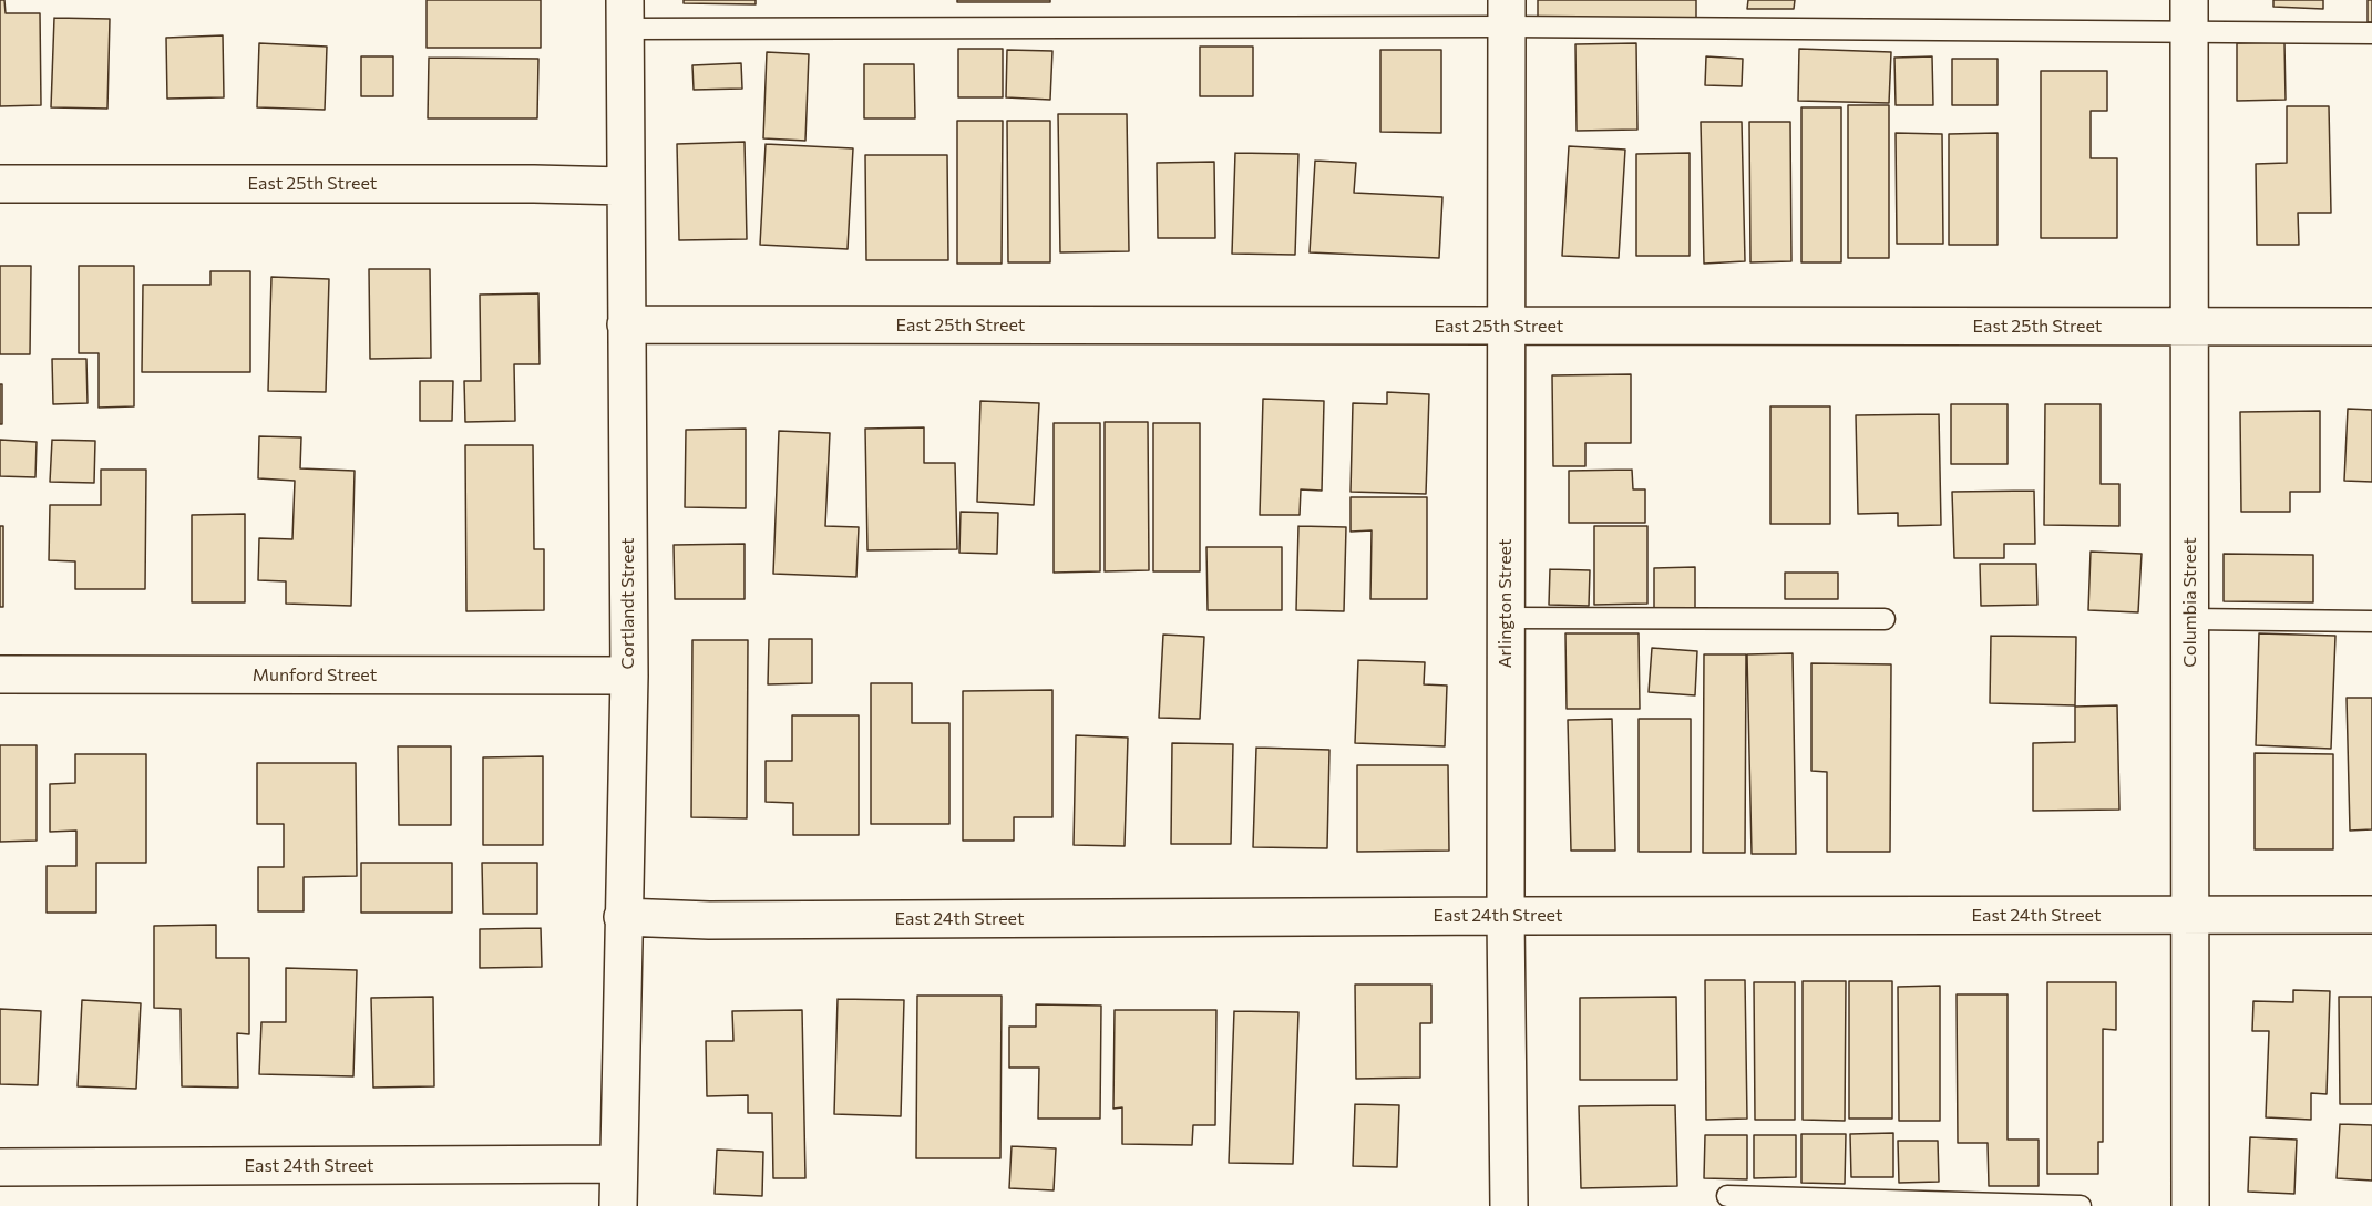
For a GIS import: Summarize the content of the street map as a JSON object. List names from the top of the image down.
{
  "streets": {
    "street": [
      "East 25th Street",
      "Columbia Street",
      "Cortlandt Street",
      "Arlington Street",
      "Munford Street",
      "East 24th Street"
    ]
  },
  "crossings": [
    ["East 25th Street", "Columbia Street"],
    ["East 25th Street", "Cortlandt Street"],
    ["East 25th Street", "Arlington Street"],
    ["Columbia Street", "East 24th Street"],
    ["Cortlandt Street", "Munford Street"],
    ["Cortlandt Street", "East 24th Street"],
    ["Arlington Street", "East 24th Street"]
  ]
}
